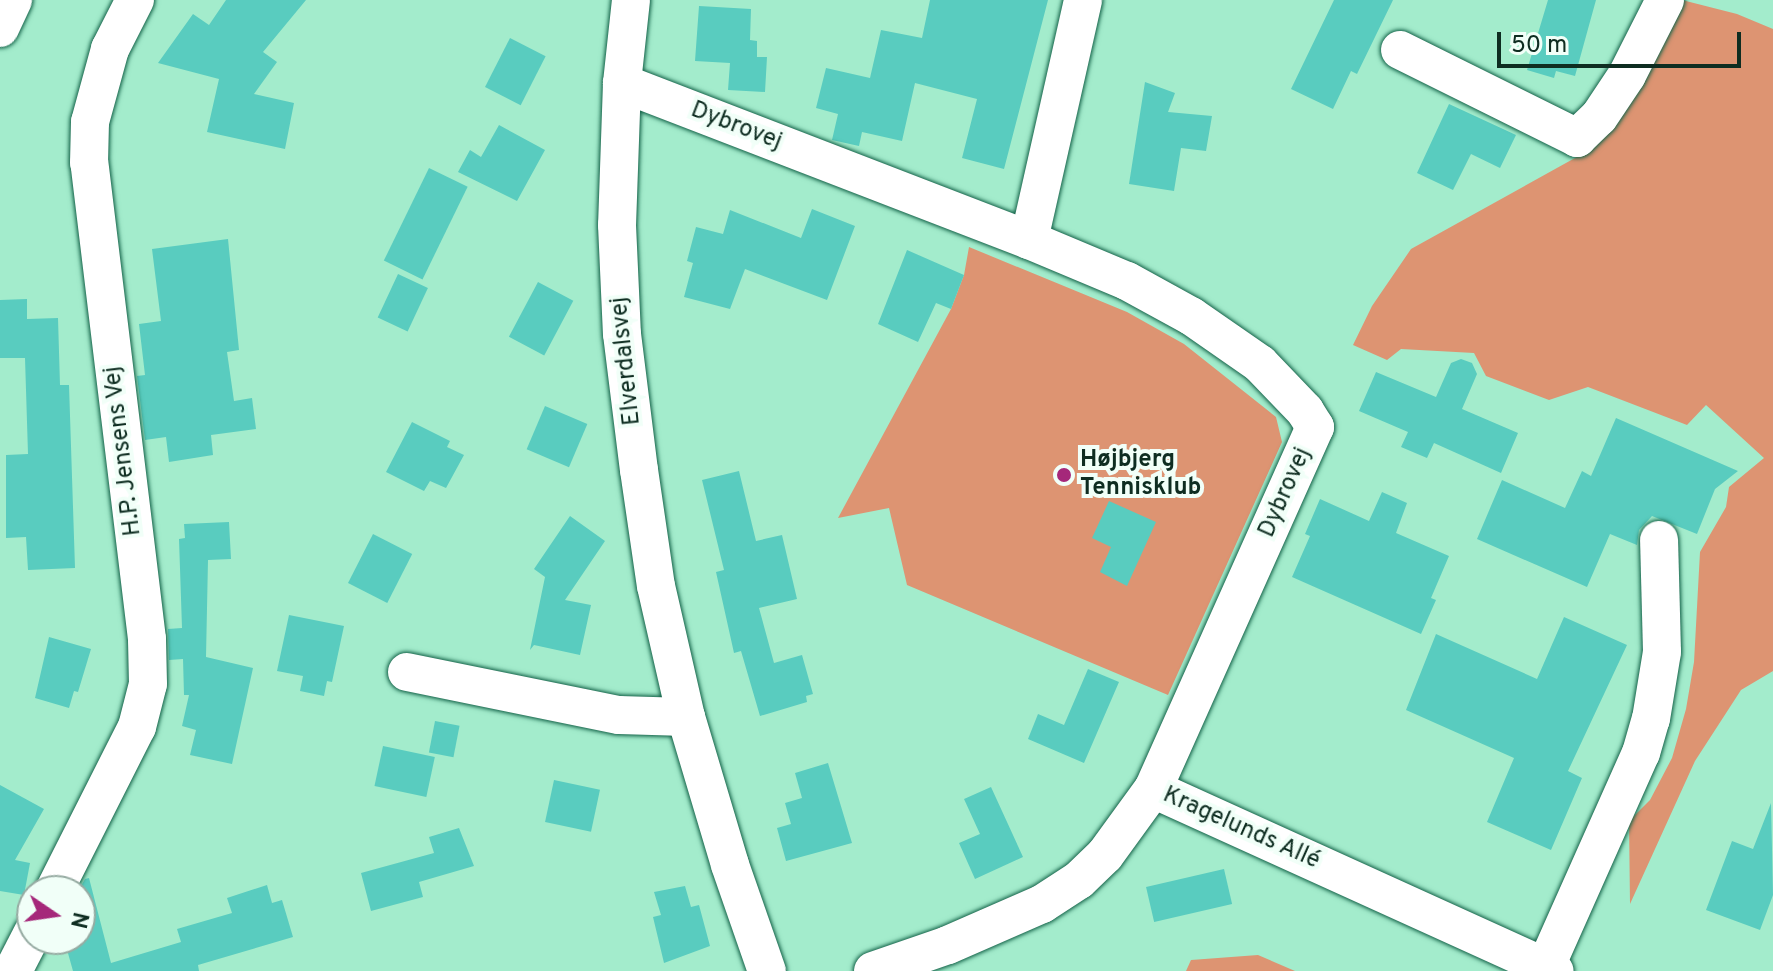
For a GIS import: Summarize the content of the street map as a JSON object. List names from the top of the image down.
{
  "streets": {
    "street": [
      "Dybrovej",
      "Elverdalsvej",
      "H.P. Jensens Vej",
      "Kragelunds Allé"
    ]
  },
  "crossings": [
    ["Dybrovej", "Elverdalsvej"],
    ["Dybrovej", "Kragelunds Allé"]
  ],
  "places": ["Højbjerg Tennisklub"],
  "scale_bar": "50 m",
  "north": "right"
}
